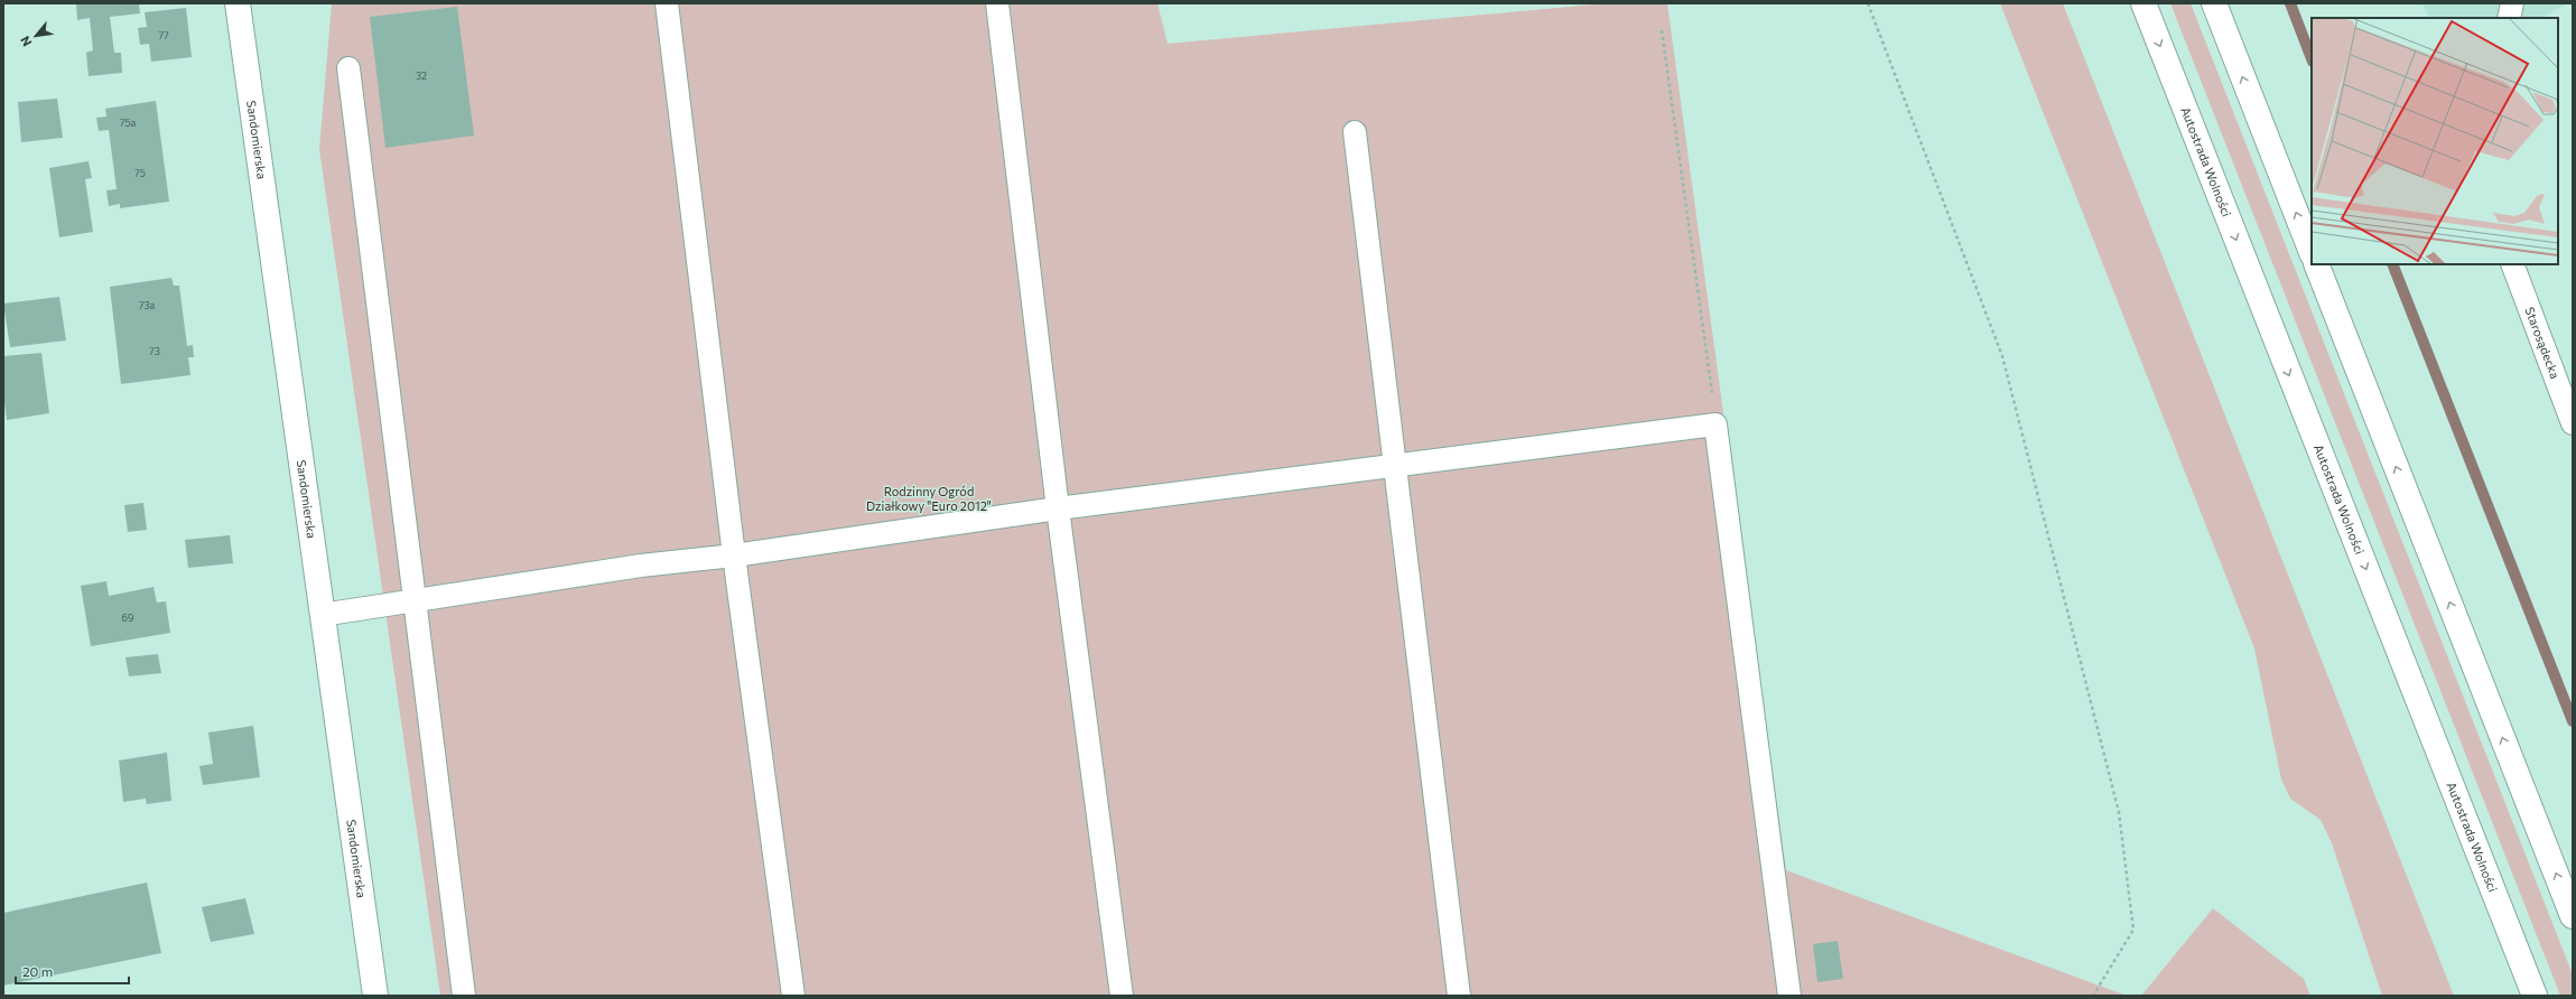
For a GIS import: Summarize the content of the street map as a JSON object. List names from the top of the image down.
{
  "streets": {
    "main road": ["Sandomierska", "Autostrada Wolności"],
    "lane": ["Starosądecka"]
  },
  "parks": ["Rodzinny Ogród Działkowy \"Euro 2012\""],
  "house_numbers": [
    "77",
    "32",
    "75a",
    "75",
    "73a",
    "73",
    "69"
  ],
  "scale_bar": "20 m",
  "north": "bottom left"
}
